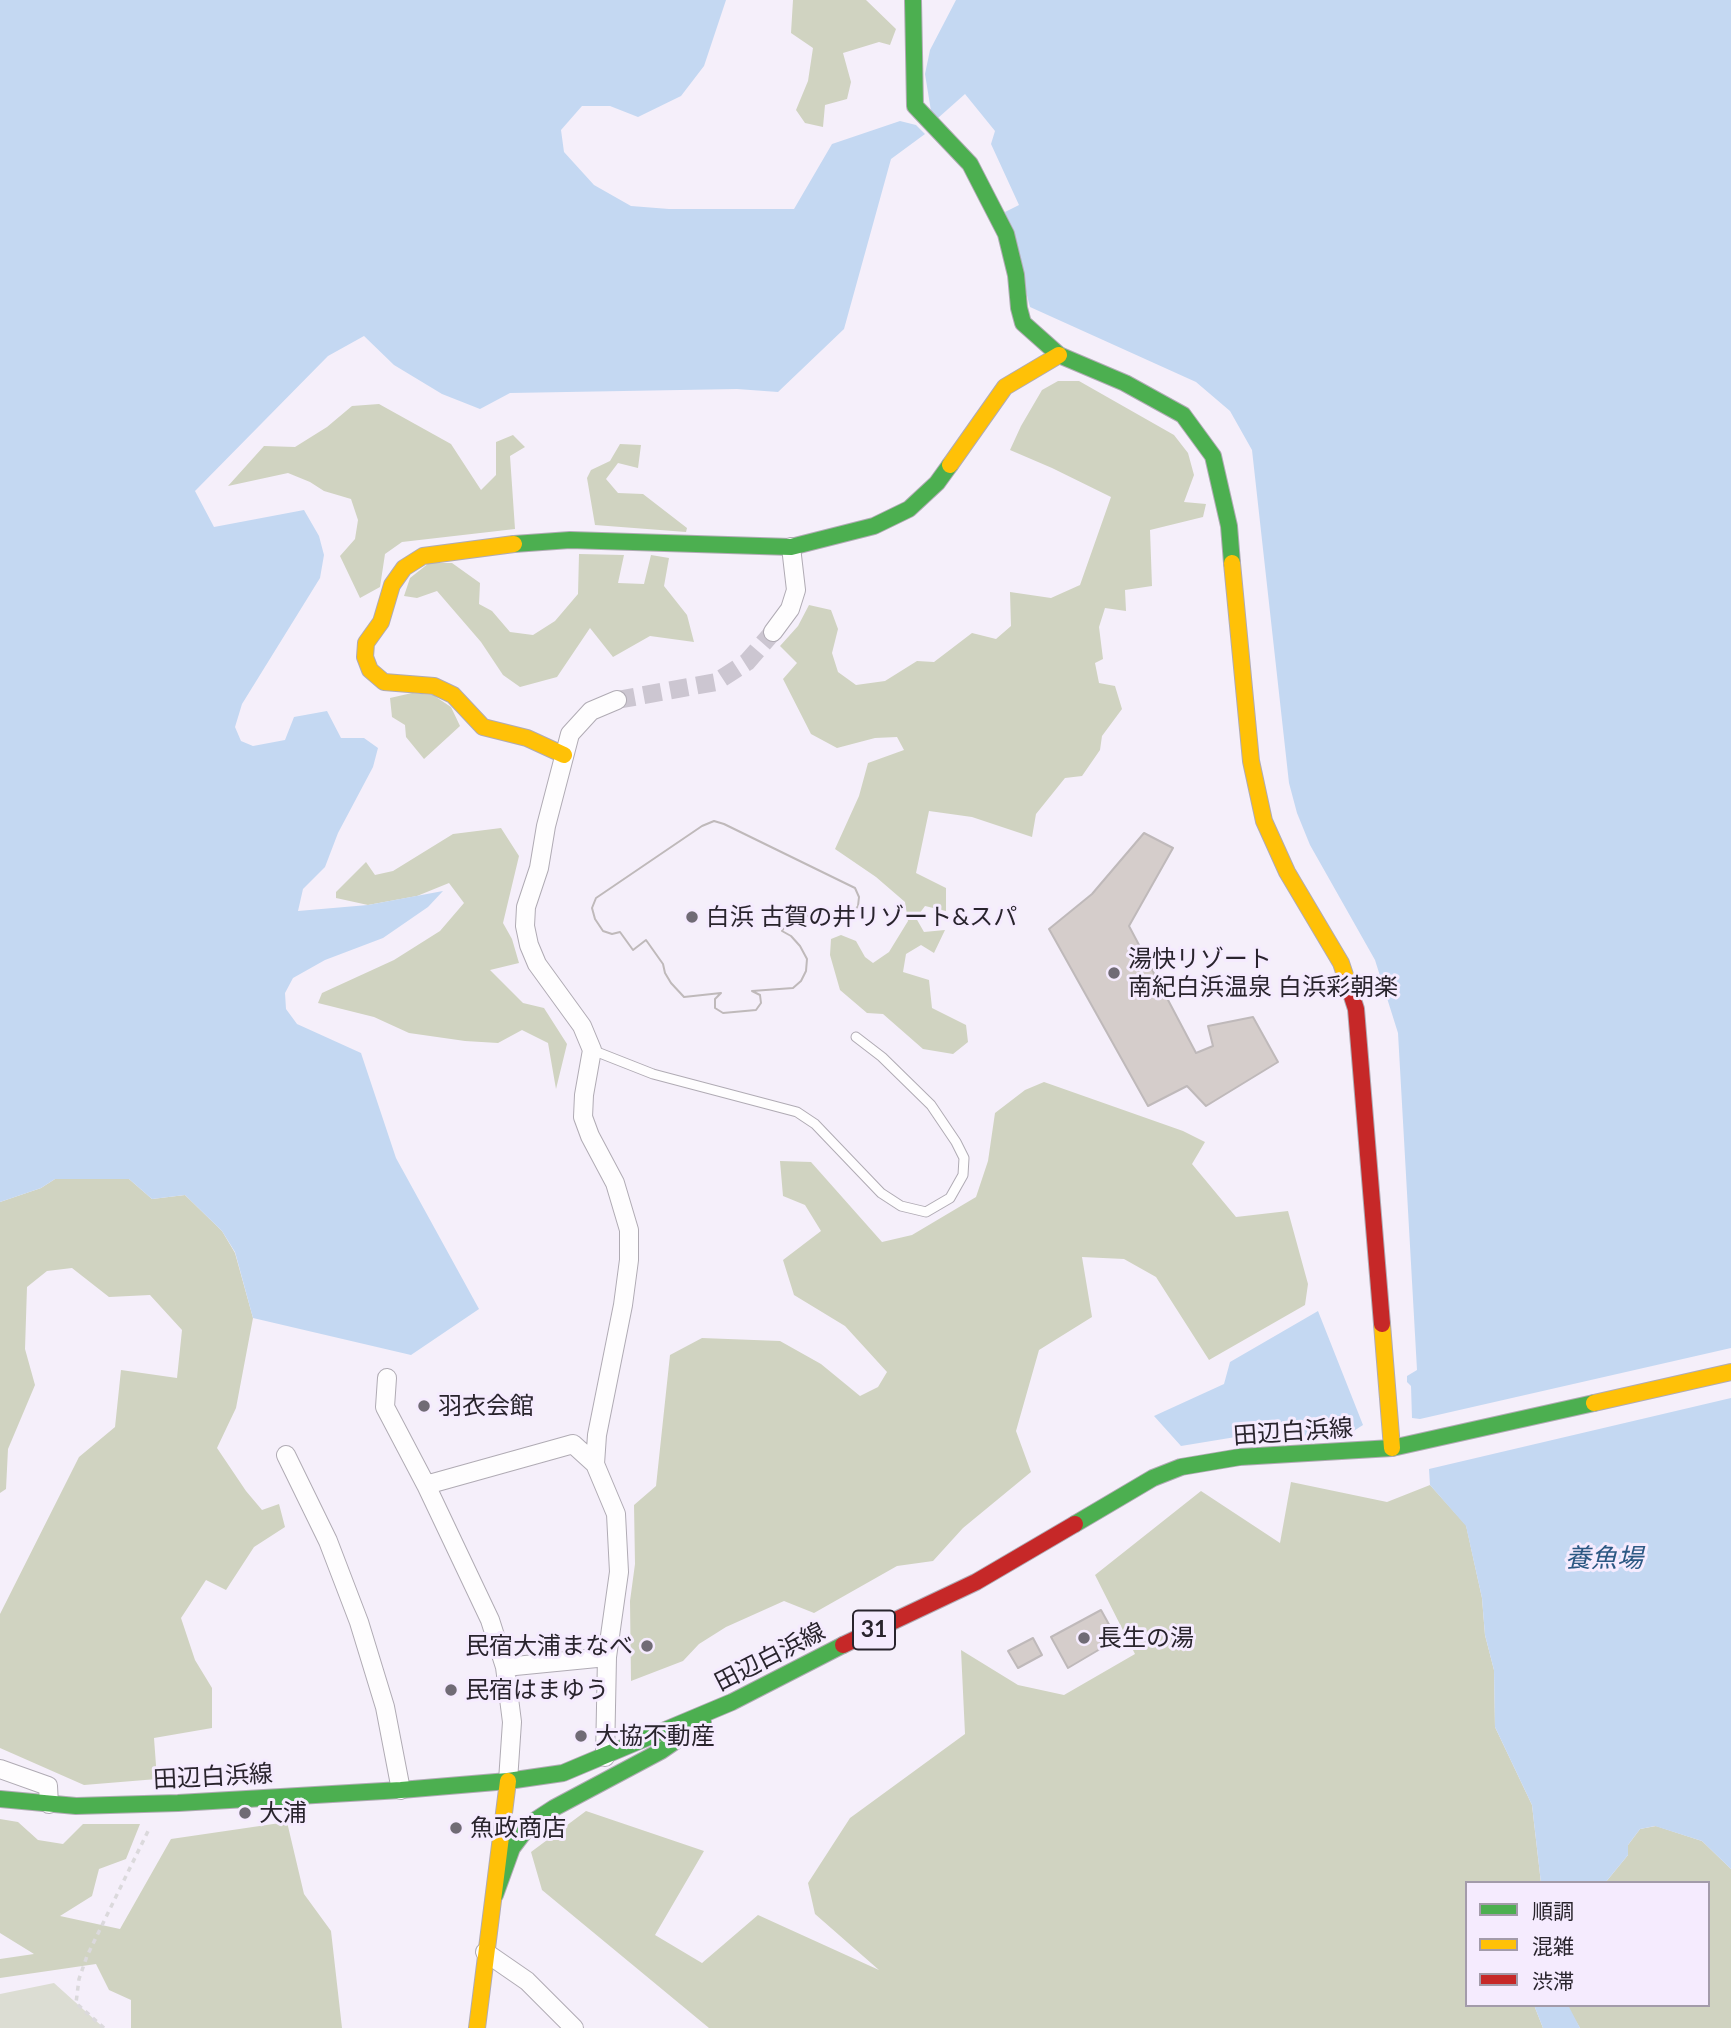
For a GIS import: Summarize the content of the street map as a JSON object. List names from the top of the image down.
{
  "streets": {
    "street": ["田辺白浜線", "31"]
  },
  "water": ["養魚場"],
  "places": [
    "白浜 古賀の井リゾート&スパ",
    "湯快リゾート 南紀白浜温泉 白浜彩朝楽",
    "羽衣会館",
    "長生の湯",
    "民宿大浦まなべ",
    "民宿はまゆう",
    "大協不動産",
    "大浦",
    "魚政商店"
  ],
  "legend": ["順調", "混雑", "渋滞"]
}
